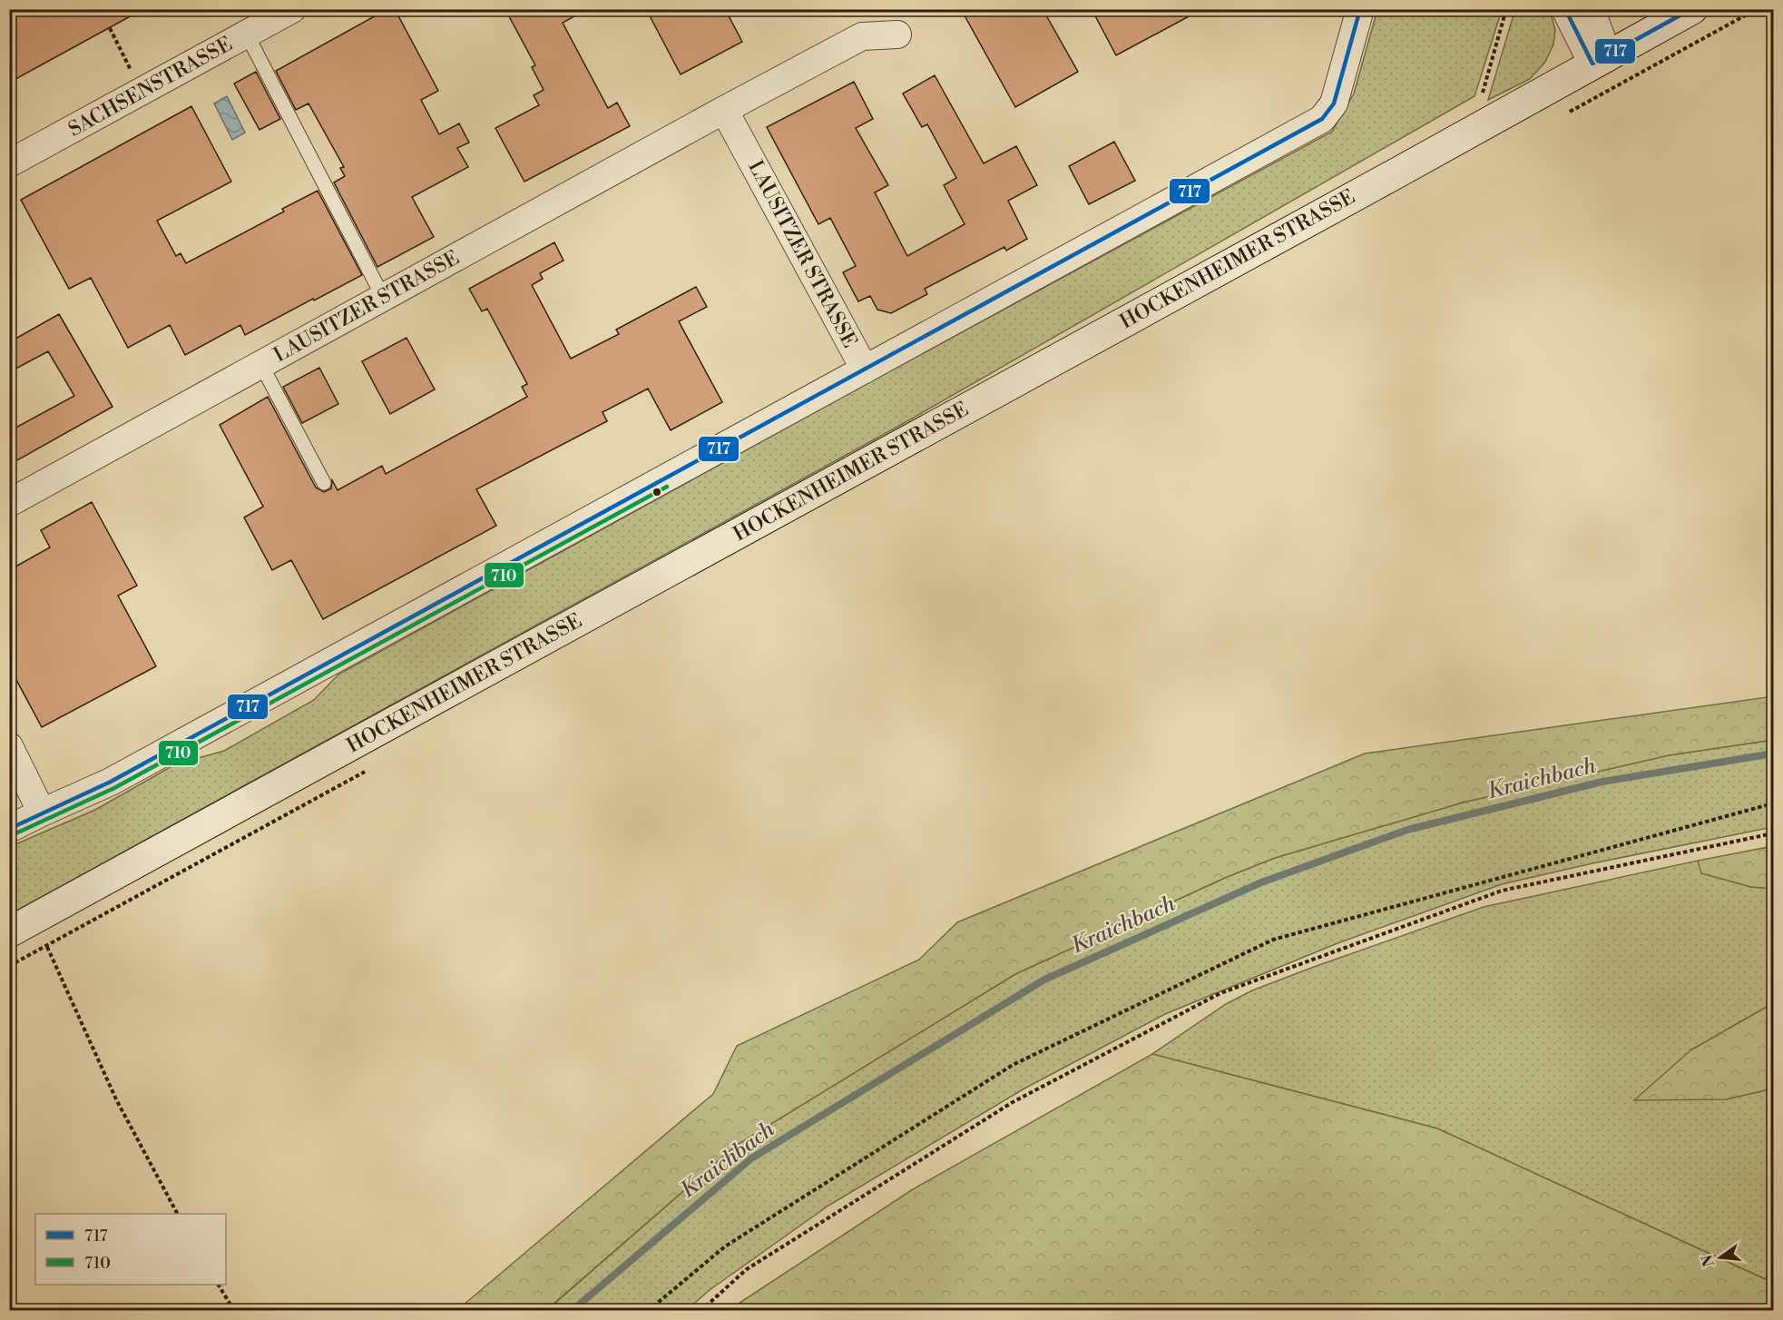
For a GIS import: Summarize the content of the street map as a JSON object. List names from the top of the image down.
{
  "streets": {
    "street": ["SACHSENSTRASSE", "LAUSITZER STRASSE", "HOCKENHEIMER STRASSE"]
  },
  "water": ["Kraichbach"],
  "lines": ["transit line 717", "transit line 710"],
  "legend": ["717", "710"],
  "north": "left"
}
